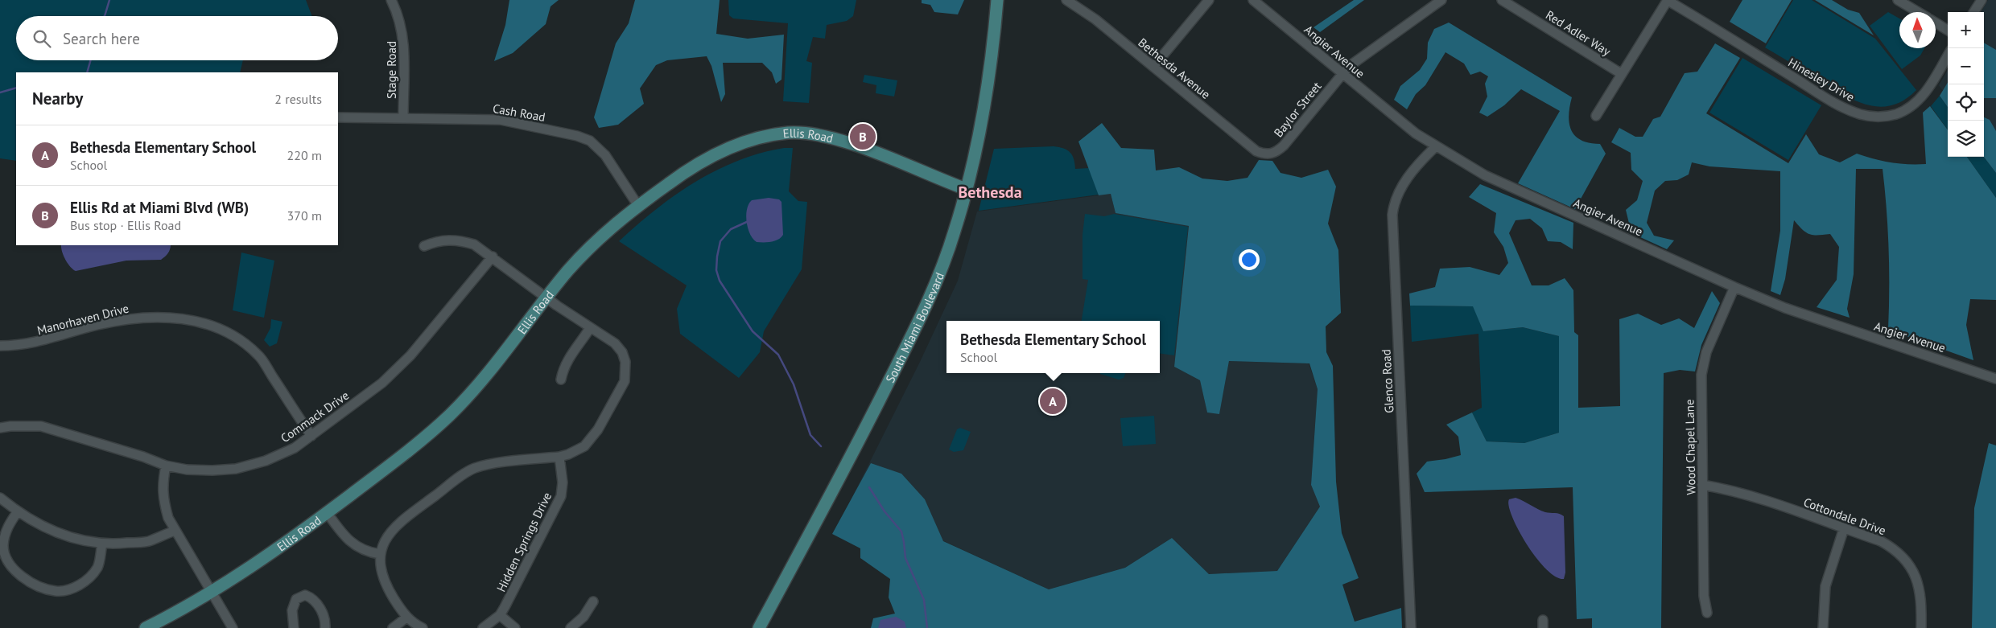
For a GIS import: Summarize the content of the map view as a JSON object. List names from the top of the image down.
{
  "streets": {
    "main road": ["Ellis Road", "South Miami Boulevard"],
    "street": [
      "Red Adler Way",
      "Angier Avenue",
      "Bethesda Avenue",
      "Stage Road",
      "Hinesley Drive",
      "Baylor Street",
      "Cash Road",
      "Manorhaven Drive",
      "Glenco Road",
      "Commack Drive",
      "Wood Chapel Lane",
      "Cottondale Drive",
      "Hidden Springs Drive"
    ]
  },
  "crossings": [
    ["Angier Avenue", "Baylor Street"],
    ["Angier Avenue", "Glenco Road"],
    ["Angier Avenue", "Wood Chapel Lane"],
    ["Bethesda Avenue", "Baylor Street"],
    ["Stage Road", "Cash Road"],
    ["Cash Road", "Ellis Road"],
    ["Ellis Road", "South Miami Boulevard"],
    ["Manorhaven Drive", "Commack Drive"],
    ["Wood Chapel Lane", "Cottondale Drive"]
  ],
  "districts": ["Bethesda"],
  "north": "top",
  "page": {
    "map_buttons": ["+", "−"],
    "search": "Search here",
    "heading": ["Nearby", "2 results"],
    "pins": ["B", "A"],
    "list": [
      {
        "mark": "A",
        "name": "Bethesda Elementary School",
        "note": "School",
        "value": "220 m"
      },
      {
        "mark": "B",
        "name": "Ellis Rd at Miami Blvd (WB)",
        "note": "Bus stop · Ellis Road",
        "value": "370 m"
      }
    ],
    "popup": ["Bethesda Elementary School", "School"]
  }
}
